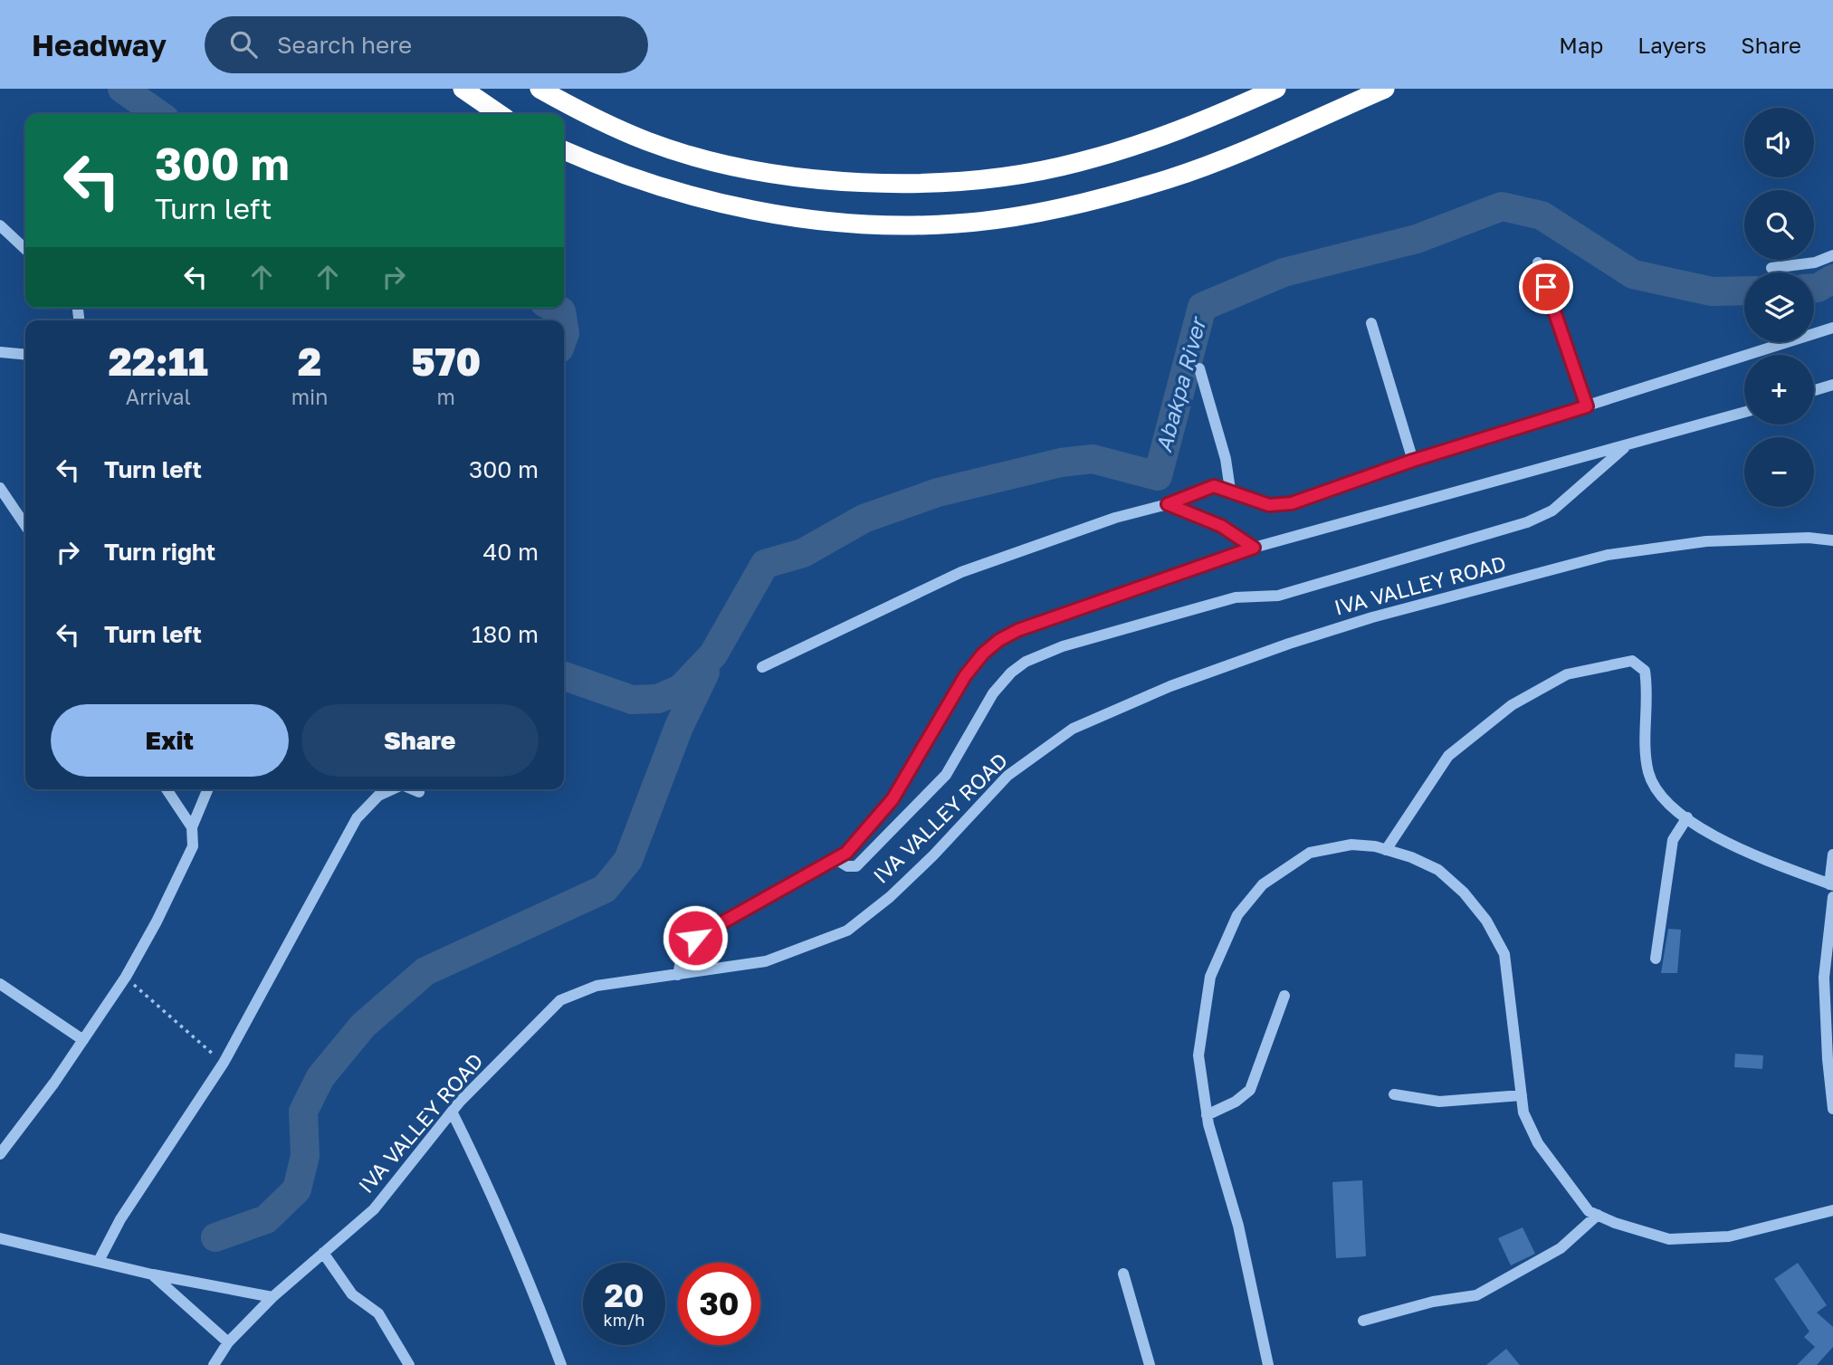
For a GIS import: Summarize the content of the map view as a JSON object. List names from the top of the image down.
{
  "streets": {
    "street": ["IVA VALLEY ROAD"]
  },
  "water": ["Abakpa River"],
  "page": {
    "header": "Headway",
    "search": "Search here",
    "nav": ["Map", "Layers", "Share"],
    "map_buttons": ["+", "−"],
    "turn": ["300 m", "Turn left"],
    "eta": [
      "22:11",
      "Arrival",
      "2",
      "min",
      "570",
      "m"
    ],
    "list": [
      {
        "name": "Turn left",
        "value": "300 m"
      },
      {
        "name": "Turn right",
        "value": "40 m"
      },
      {
        "name": "Turn left",
        "value": "180 m"
      }
    ],
    "buttons": ["Exit", "Share"],
    "speed": "20 km/h",
    "limit": "30"
  }
}
